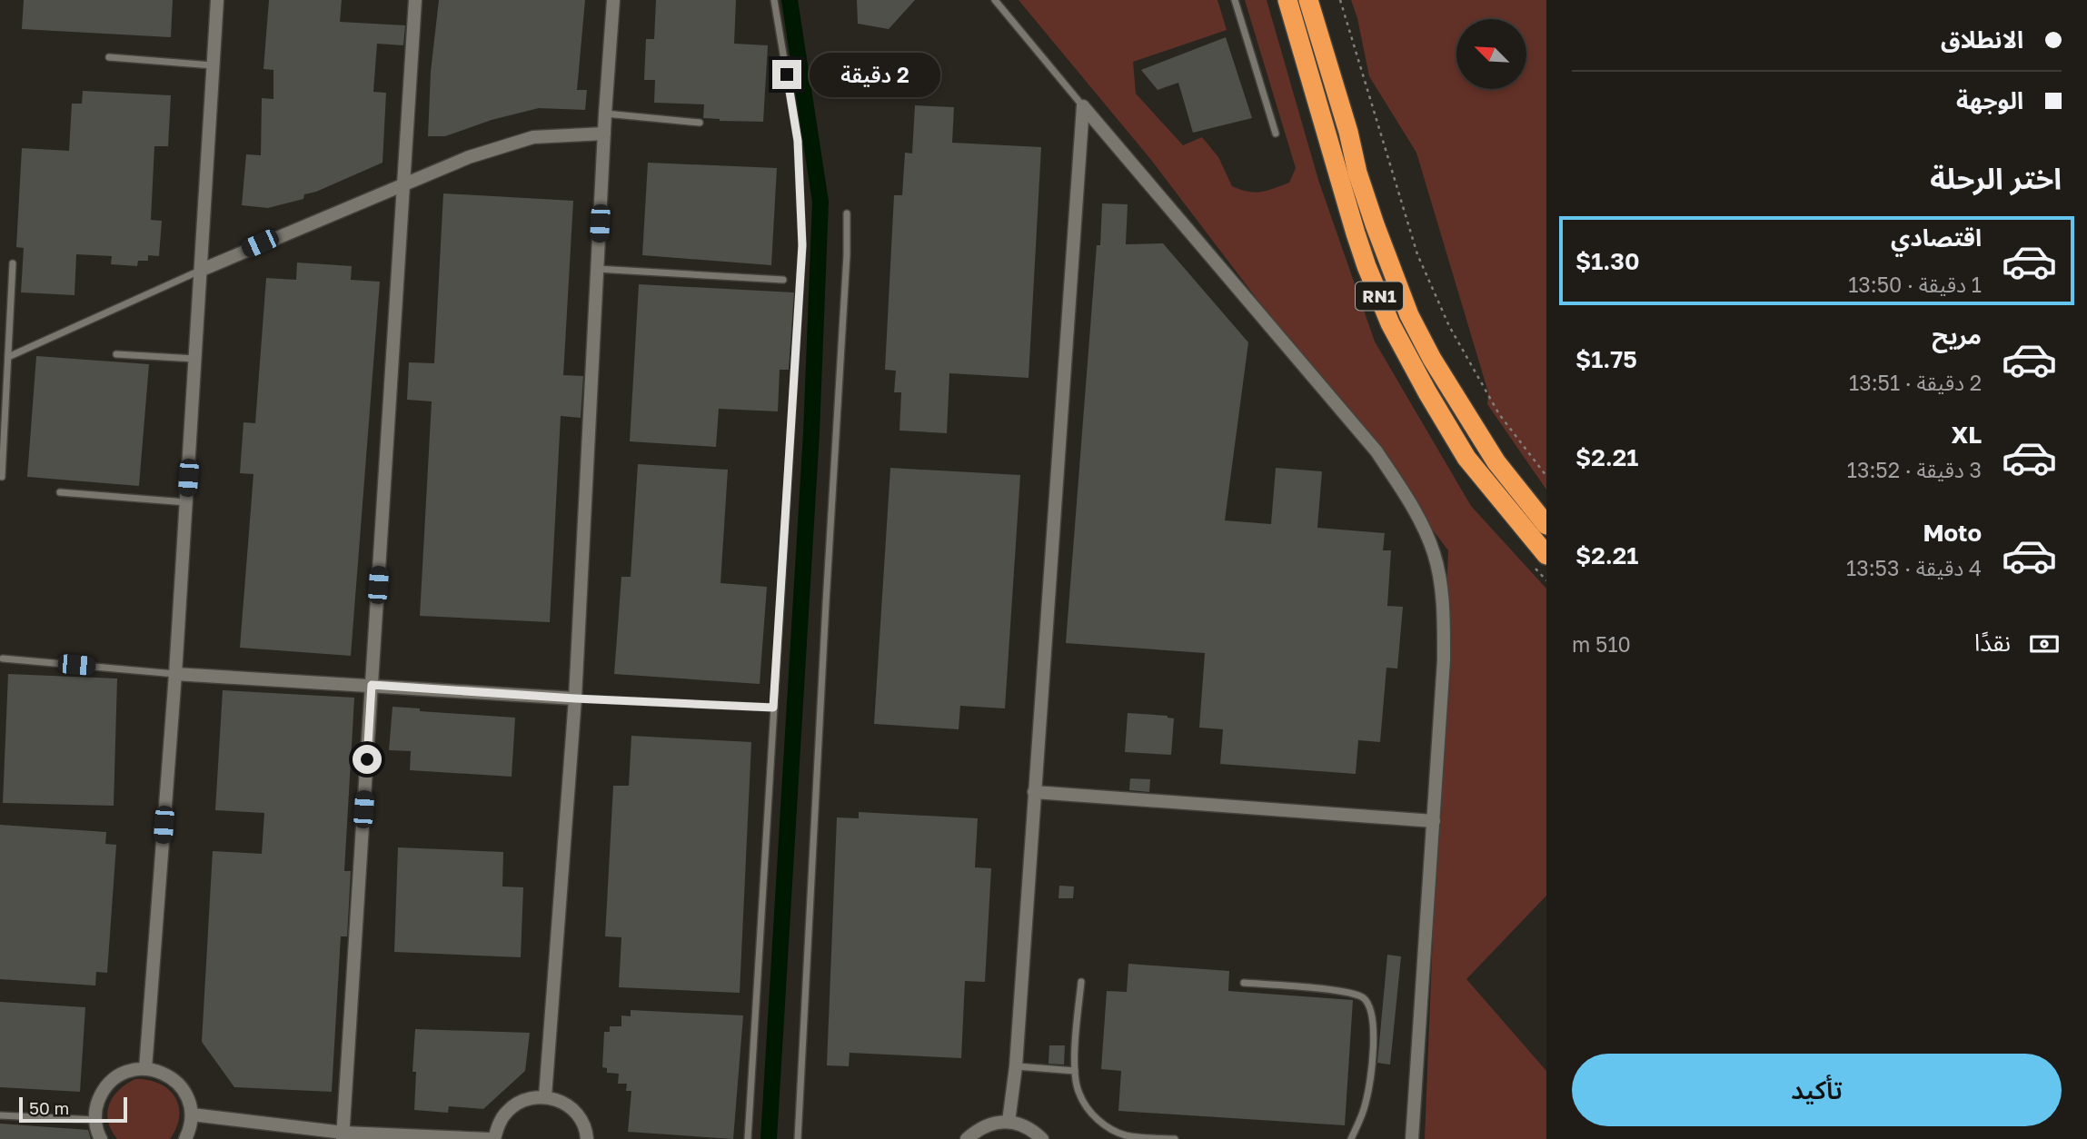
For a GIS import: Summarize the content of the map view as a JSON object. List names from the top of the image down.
{
  "streets": {
    "highway": ["RN1"]
  },
  "scale_bar": "50 m",
  "north": "top left",
  "page": {
    "banner": ["الانطلاق", "الوجهة"],
    "bubble": "2 دقيقة",
    "heading": "اختر الرحلة",
    "list": [
      {
        "name": "اقتصادي",
        "note": "1 دقيقة · 13:50",
        "value": "$1.30"
      },
      {
        "name": "مريح",
        "note": "2 دقيقة · 13:51",
        "value": "$1.75"
      },
      {
        "name": "XL",
        "note": "3 دقيقة · 13:52",
        "value": "$2.21"
      },
      {
        "name": "Moto",
        "note": "4 دقيقة · 13:53",
        "value": "$2.21"
      }
    ],
    "pay": ["نقدًا", "510 m"],
    "buttons": "تأكيد",
    "scale": "50 m"
  }
}
